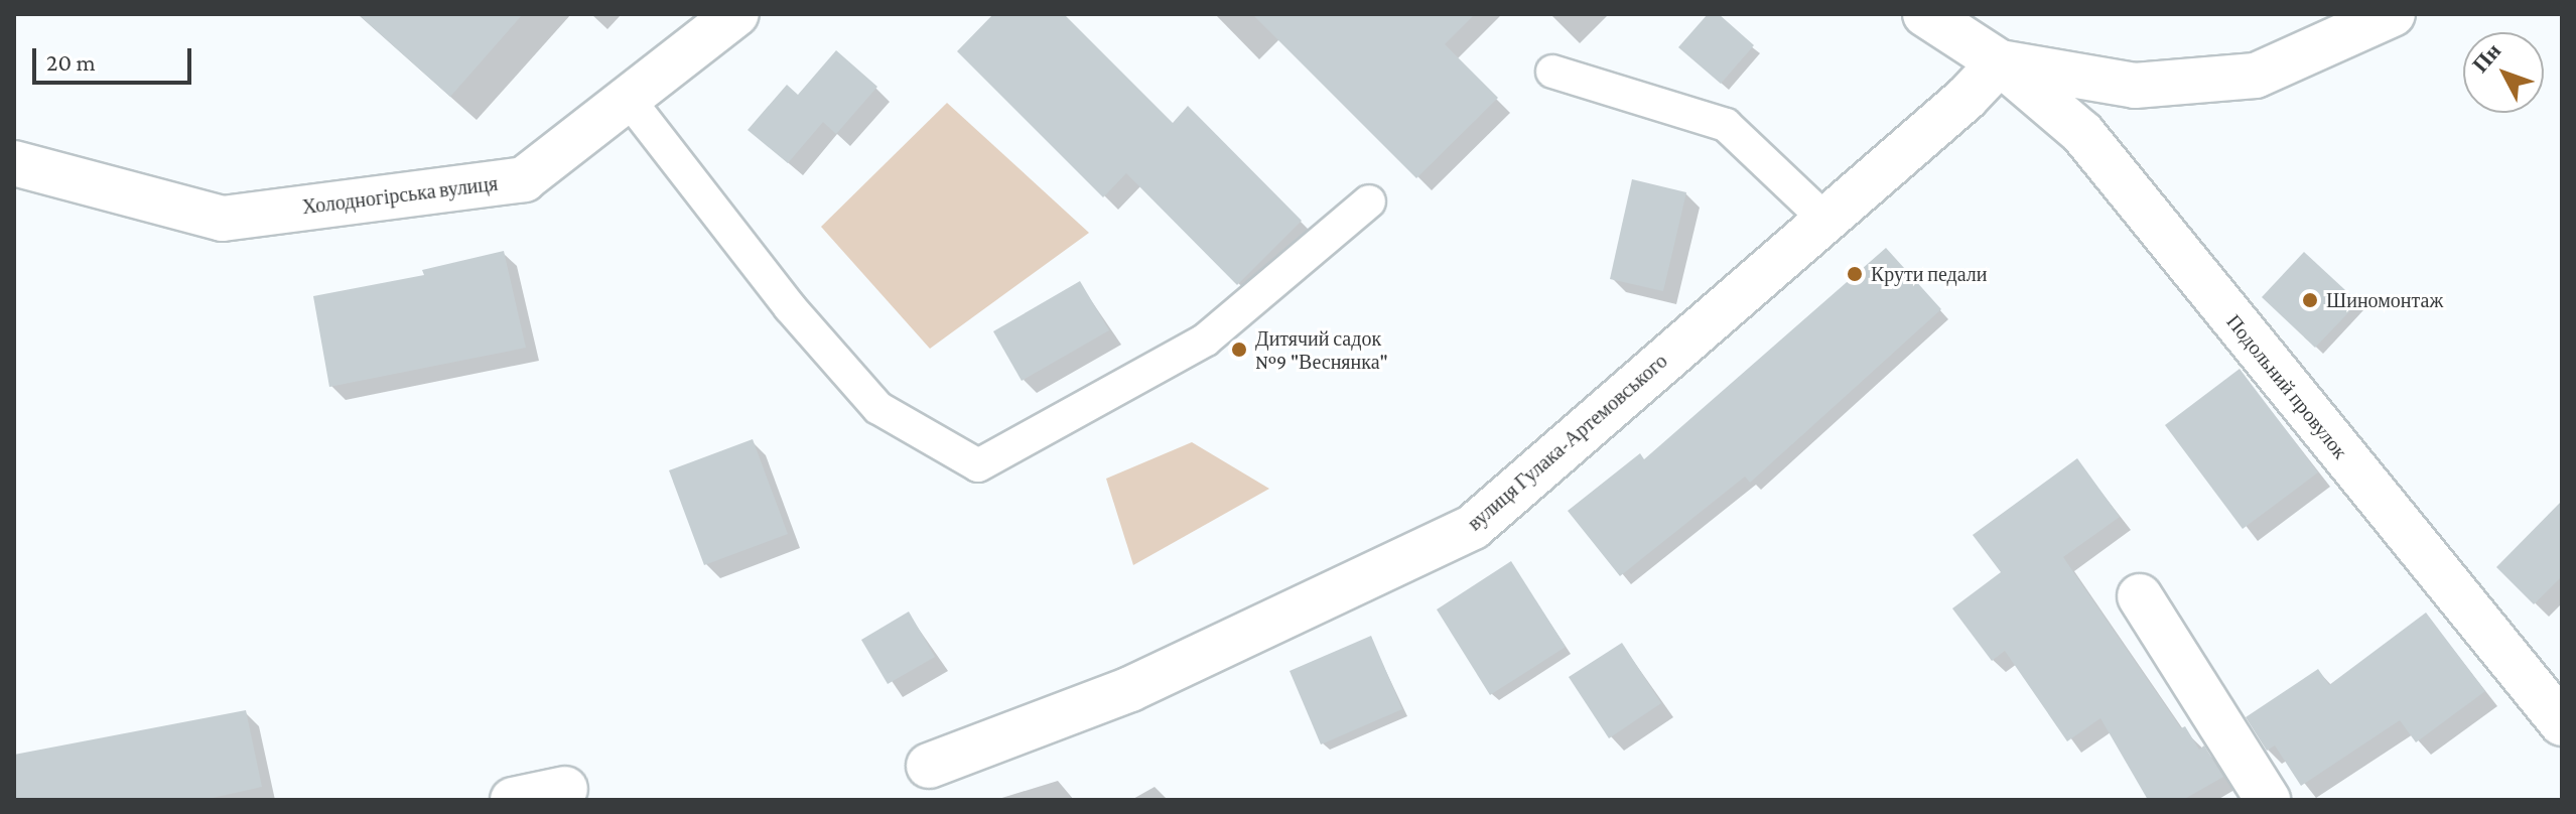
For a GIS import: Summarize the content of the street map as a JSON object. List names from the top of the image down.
{
  "streets": {
    "street": ["Холодногірська вулиця", "Подольний провулок", "вулиця Гулака-Артемовського"]
  },
  "crossings": [
    ["Подольний провулок", "вулиця Гулака-Артемовського"]
  ],
  "places": ["Крути педали", "Шиномонтаж", "Дитячий садок №9 \"Веснянка\""],
  "scale_bar": "20 m",
  "north": "top left"
}
